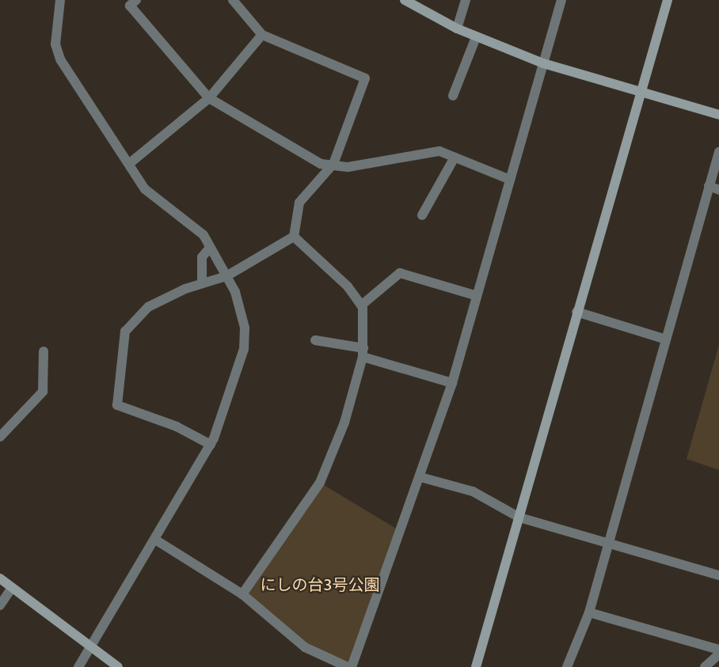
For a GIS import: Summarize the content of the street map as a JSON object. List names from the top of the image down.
{
  "parks": ["にしの台3号公園"]
}
